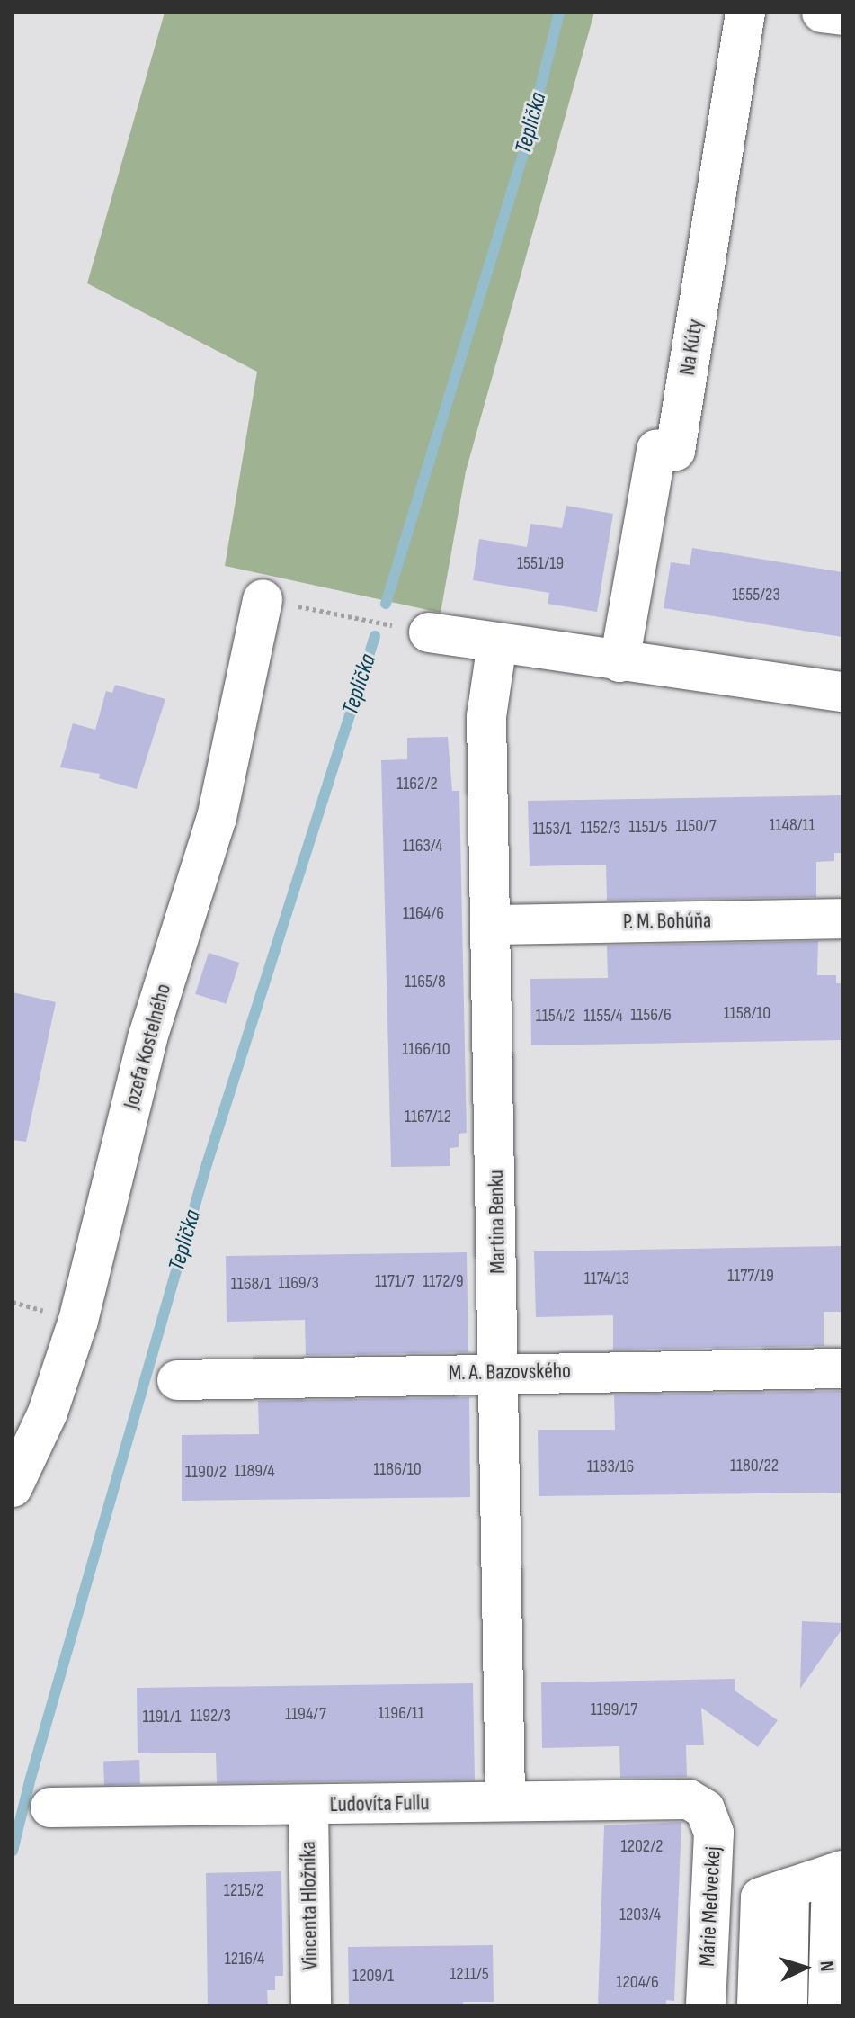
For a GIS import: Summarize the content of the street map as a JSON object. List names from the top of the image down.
{
  "streets": {
    "street": [
      "Na Kúty",
      "P. M. Bohúňa",
      "Jozefa Kostelného",
      "Martina Benku",
      "M. A. Bazovského",
      "Ľudovíta Fullu",
      "Vincenta Hložníka",
      "Márie Medveckej"
    ]
  },
  "crossings": [
    ["P. M. Bohúňa", "Martina Benku"],
    ["Martina Benku", "M. A. Bazovského"],
    ["Martina Benku", "Ľudovíta Fullu"],
    ["Ľudovíta Fullu", "Vincenta Hložníka"],
    ["Ľudovíta Fullu", "Márie Medveckej"]
  ],
  "water": ["Teplička"],
  "house_numbers": [
    "1551/19",
    "1555/23",
    "1162/2",
    "1148/11",
    "1150/7",
    "1151/5",
    "1152/3",
    "1153/1",
    "1163/4",
    "1164/6",
    "1165/8",
    "1158/10",
    "1156/6",
    "1154/2",
    "1155/4",
    "1166/10",
    "1167/12",
    "1177/19",
    "1174/13",
    "1171/7",
    "1172/9",
    "1169/3",
    "1168/1",
    "1180/22",
    "1183/16",
    "1186/10",
    "1189/4",
    "1190/2",
    "1199/17",
    "1196/11",
    "1194/7",
    "1192/3",
    "1191/1",
    "1202/2",
    "1215/2",
    "1203/4",
    "1216/4",
    "1211/5",
    "1209/1",
    "1204/6"
  ],
  "north": "right"
}
